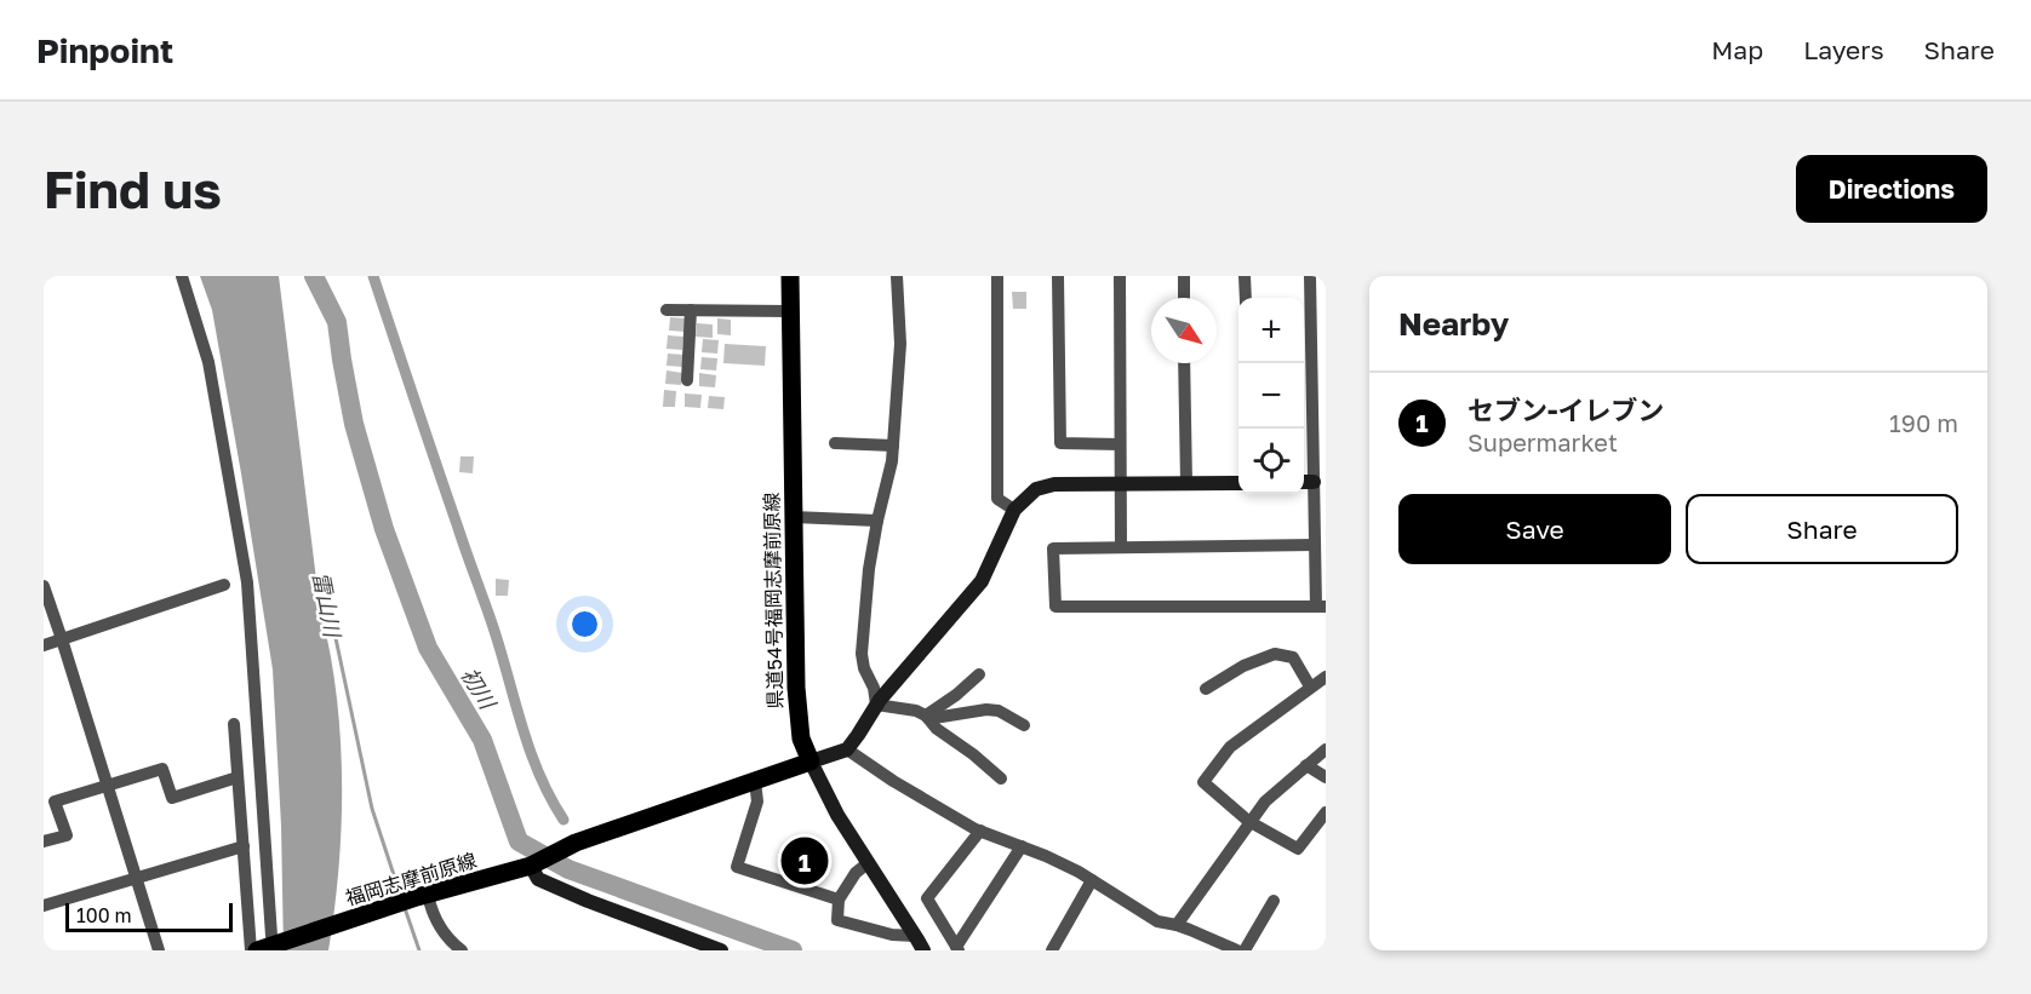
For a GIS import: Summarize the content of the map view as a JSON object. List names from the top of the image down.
{
  "streets": {
    "main road": ["県道54号福岡志摩前原線", "福岡志摩前原線"]
  },
  "water": ["雷山川", "初川"],
  "scale_bar": "100 m",
  "north": "bottom right",
  "page": {
    "header": "Pinpoint",
    "nav": ["Map", "Layers", "Share"],
    "buttons": [
      "Directions",
      ["Save", "Share"]
    ],
    "title": "Find us",
    "heading": "Nearby",
    "map_buttons": ["+", "−"],
    "list": [
      {
        "mark": "1",
        "name": "セブン-イレブン",
        "note": "Supermarket",
        "value": "190 m"
      }
    ],
    "pins": "1",
    "scale": "100 m"
  }
}
